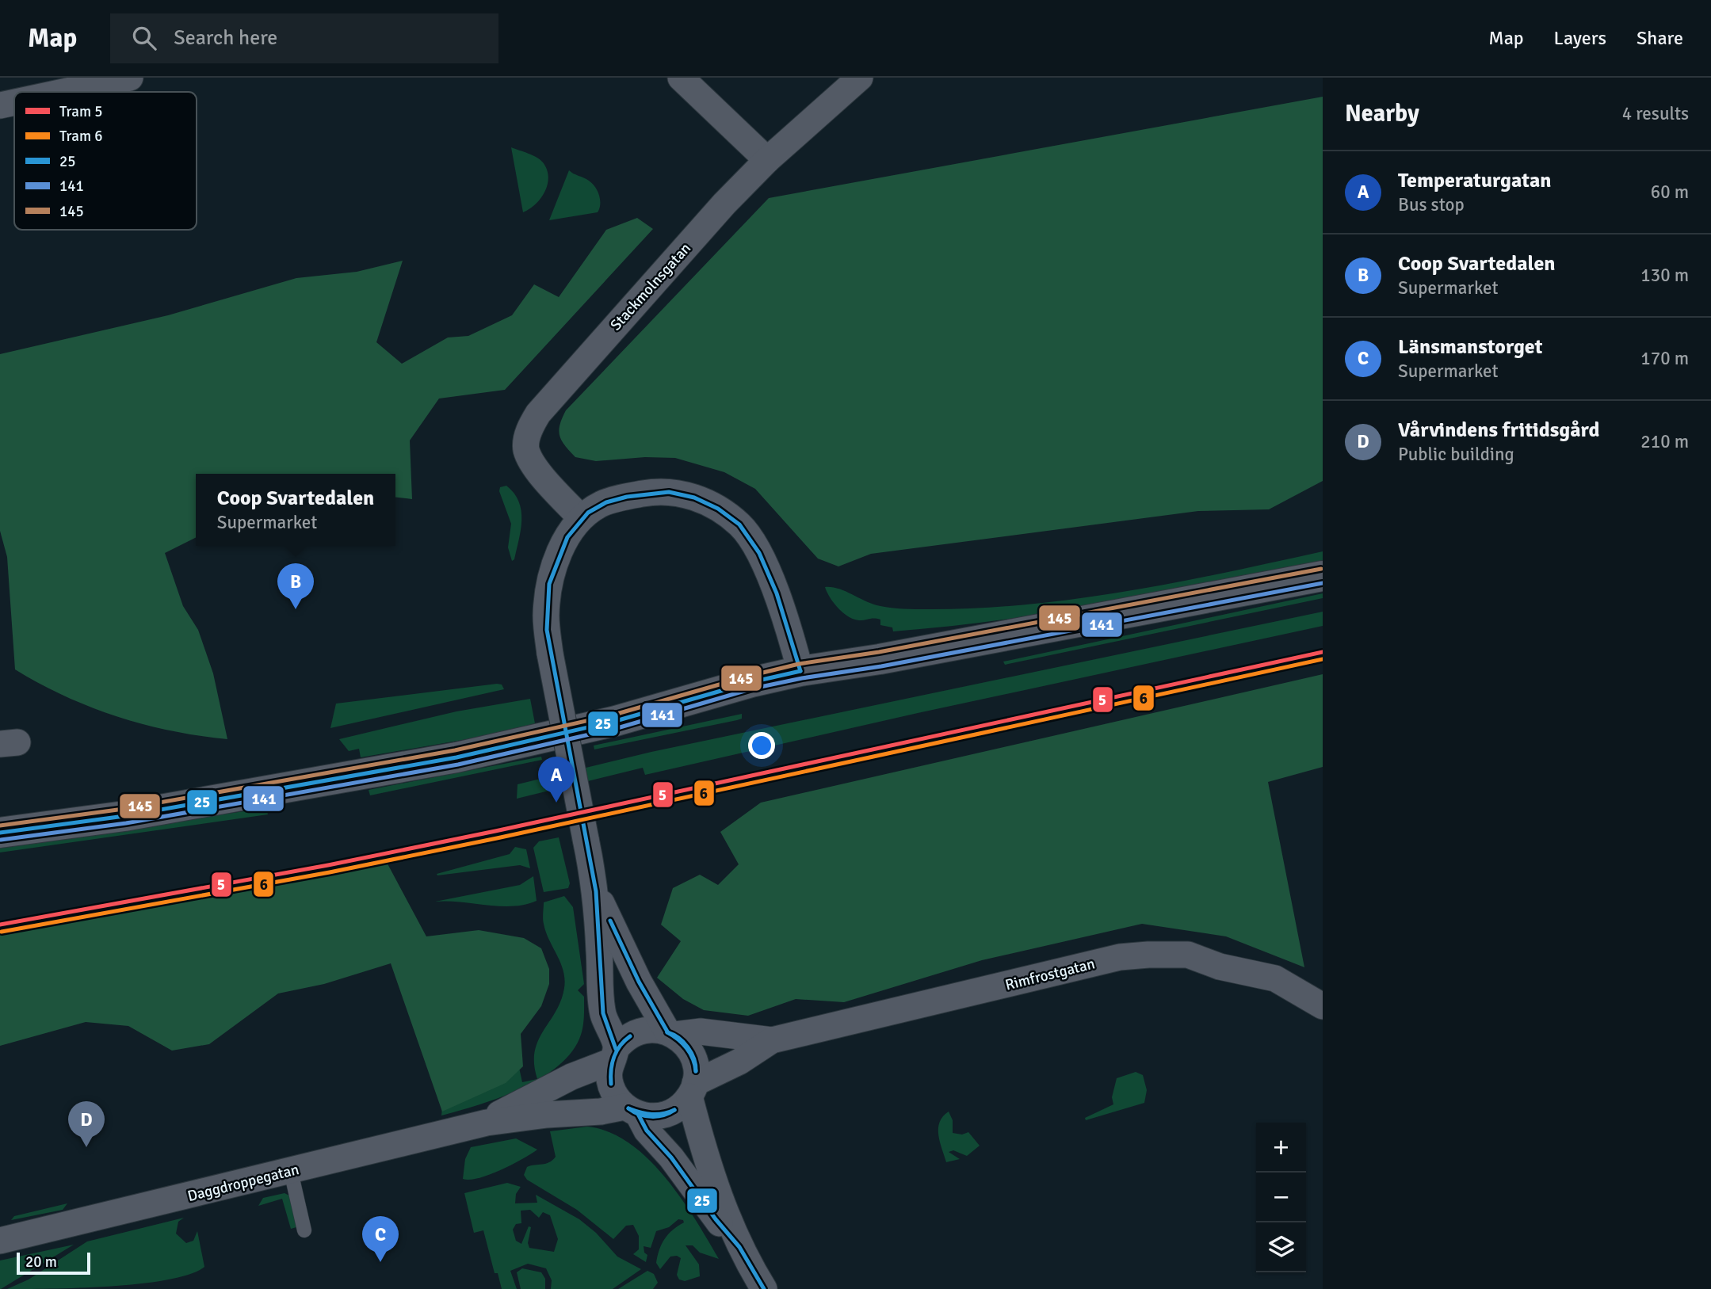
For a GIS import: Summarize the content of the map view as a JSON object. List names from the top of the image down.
{
  "streets": {
    "street": ["Stackmolnsgatan", "Rimfrostgatan", "Daggdroppegatan"]
  },
  "crossings": [
    ["Rimfrostgatan", "Daggdroppegatan"]
  ],
  "lines": [
    "transit line 25",
    "transit line 145",
    "transit line 141",
    "tram line 5",
    "tram line 6"
  ],
  "legend": [
    "Tram 5",
    "Tram 6",
    "25",
    "141",
    "145"
  ],
  "scale_bar": "20 m",
  "page": {
    "header": "Map",
    "search": "Search here",
    "nav": ["Map", "Layers", "Share"],
    "heading": ["Nearby", "4 results"],
    "list": [
      {
        "mark": "A",
        "name": "Temperaturgatan",
        "note": "Bus stop",
        "value": "60 m"
      },
      {
        "mark": "B",
        "name": "Coop Svartedalen",
        "note": "Supermarket",
        "value": "130 m"
      },
      {
        "mark": "C",
        "name": "Länsmanstorget",
        "note": "Supermarket",
        "value": "170 m"
      },
      {
        "mark": "D",
        "name": "Vårvindens fritidsgård",
        "note": "Public building",
        "value": "210 m"
      }
    ],
    "popup": ["Coop Svartedalen", "Supermarket"],
    "pins": [
      "B",
      "A",
      "D",
      "C"
    ],
    "map_buttons": ["+", "−"],
    "scale": "20 m"
  }
}
